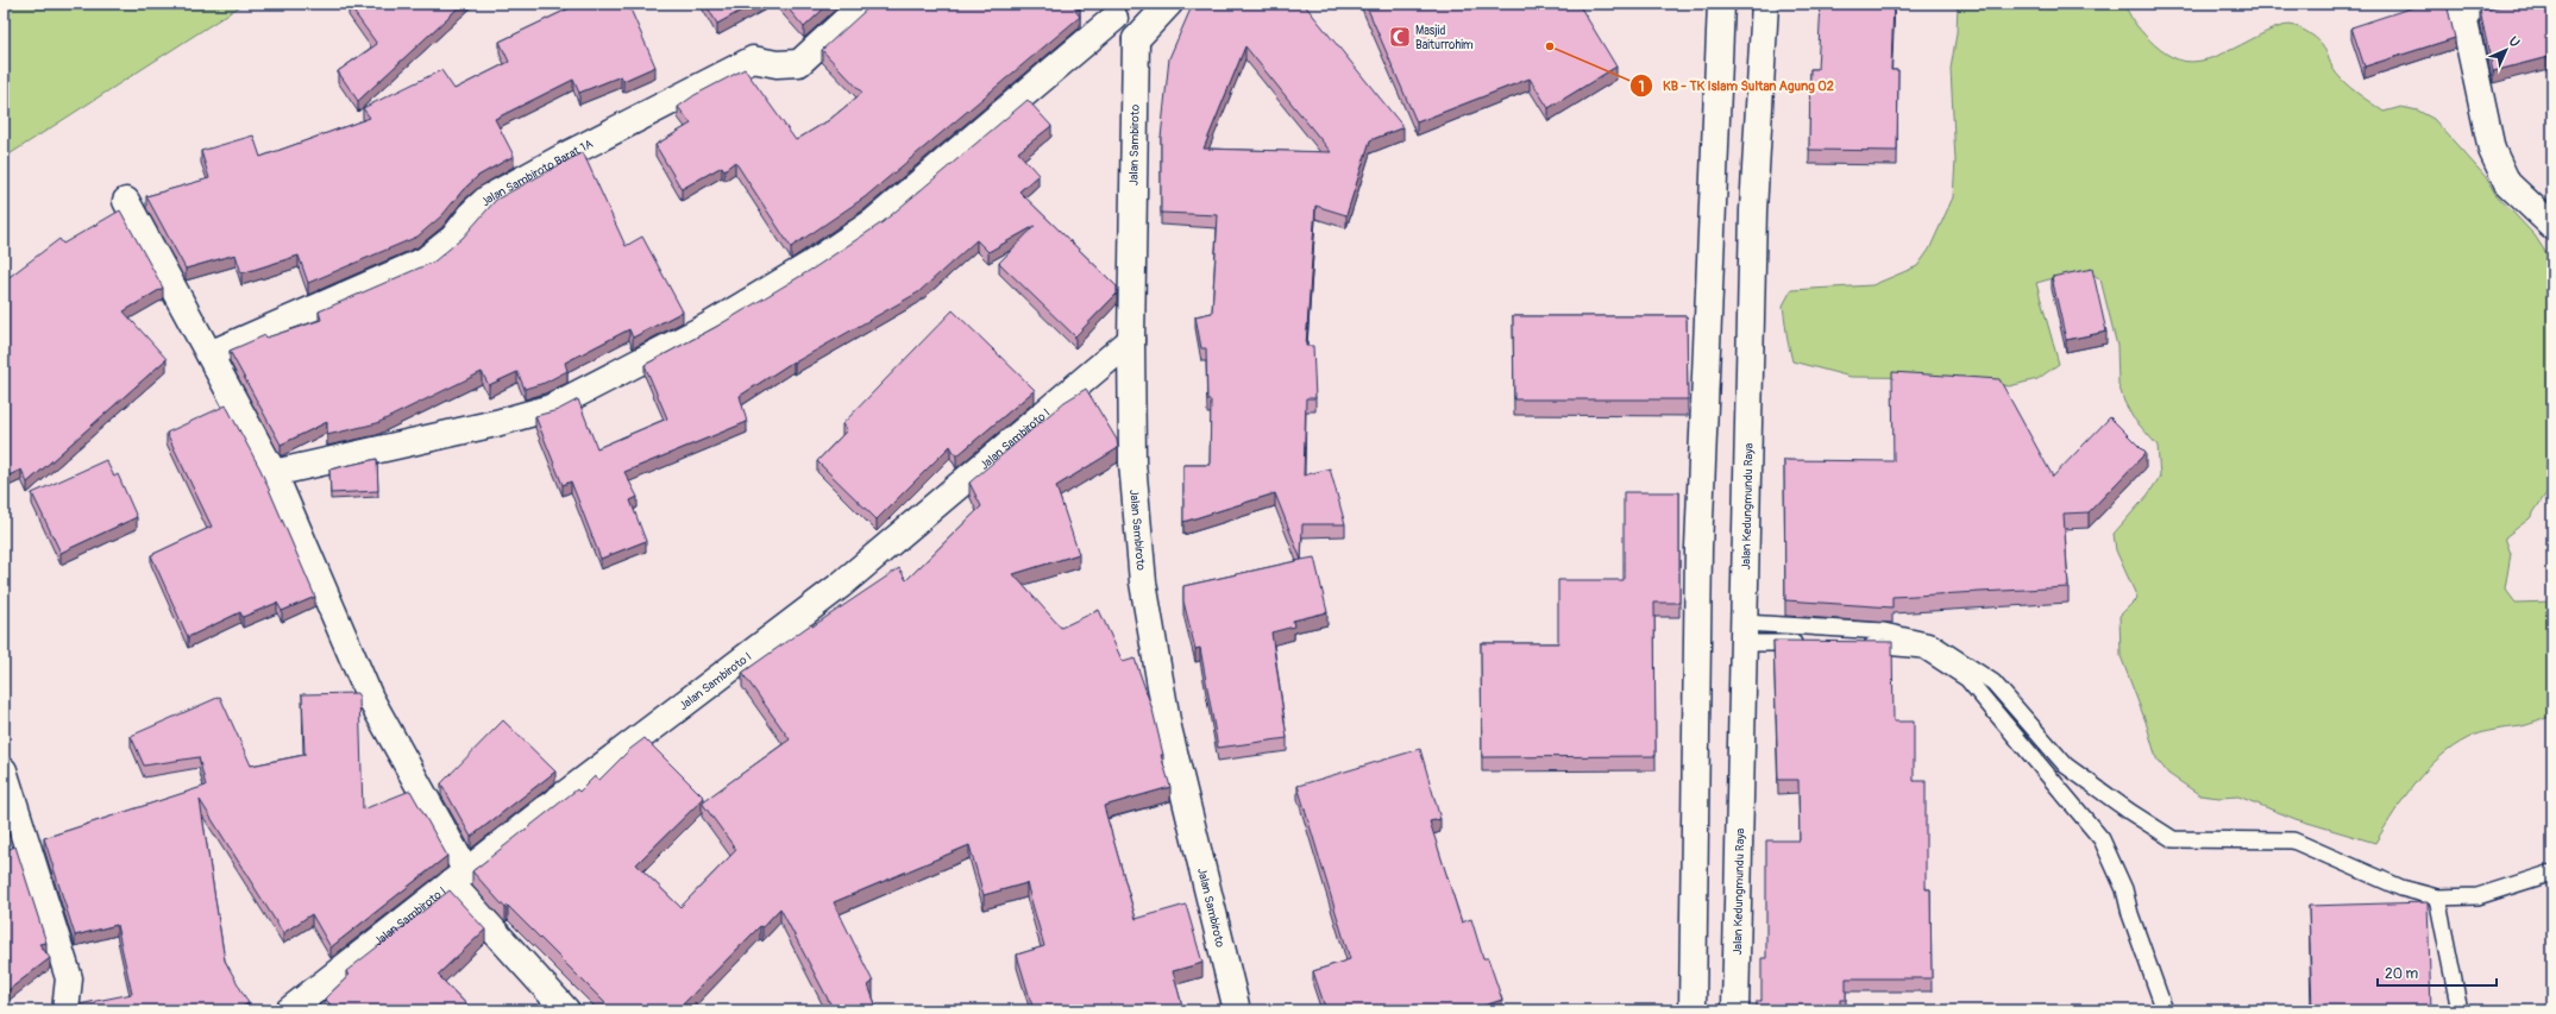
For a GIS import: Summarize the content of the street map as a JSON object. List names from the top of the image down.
{
  "streets": {
    "street": [
      "Jalan Sambiroto",
      "Jalan Sambiroto Barat 1A",
      "Jalan Sambiroto I",
      "Jalan Kedungmundu Raya"
    ]
  },
  "crossings": [
    ["Jalan Sambiroto", "Jalan Sambiroto I"]
  ],
  "places": {
    "mosque": ["Masjid Baiturrohim"],
    "other": ["KB - TK Islam Sultan Agung 02"]
  },
  "scale_bar": "20 m",
  "north": "top right"
}
